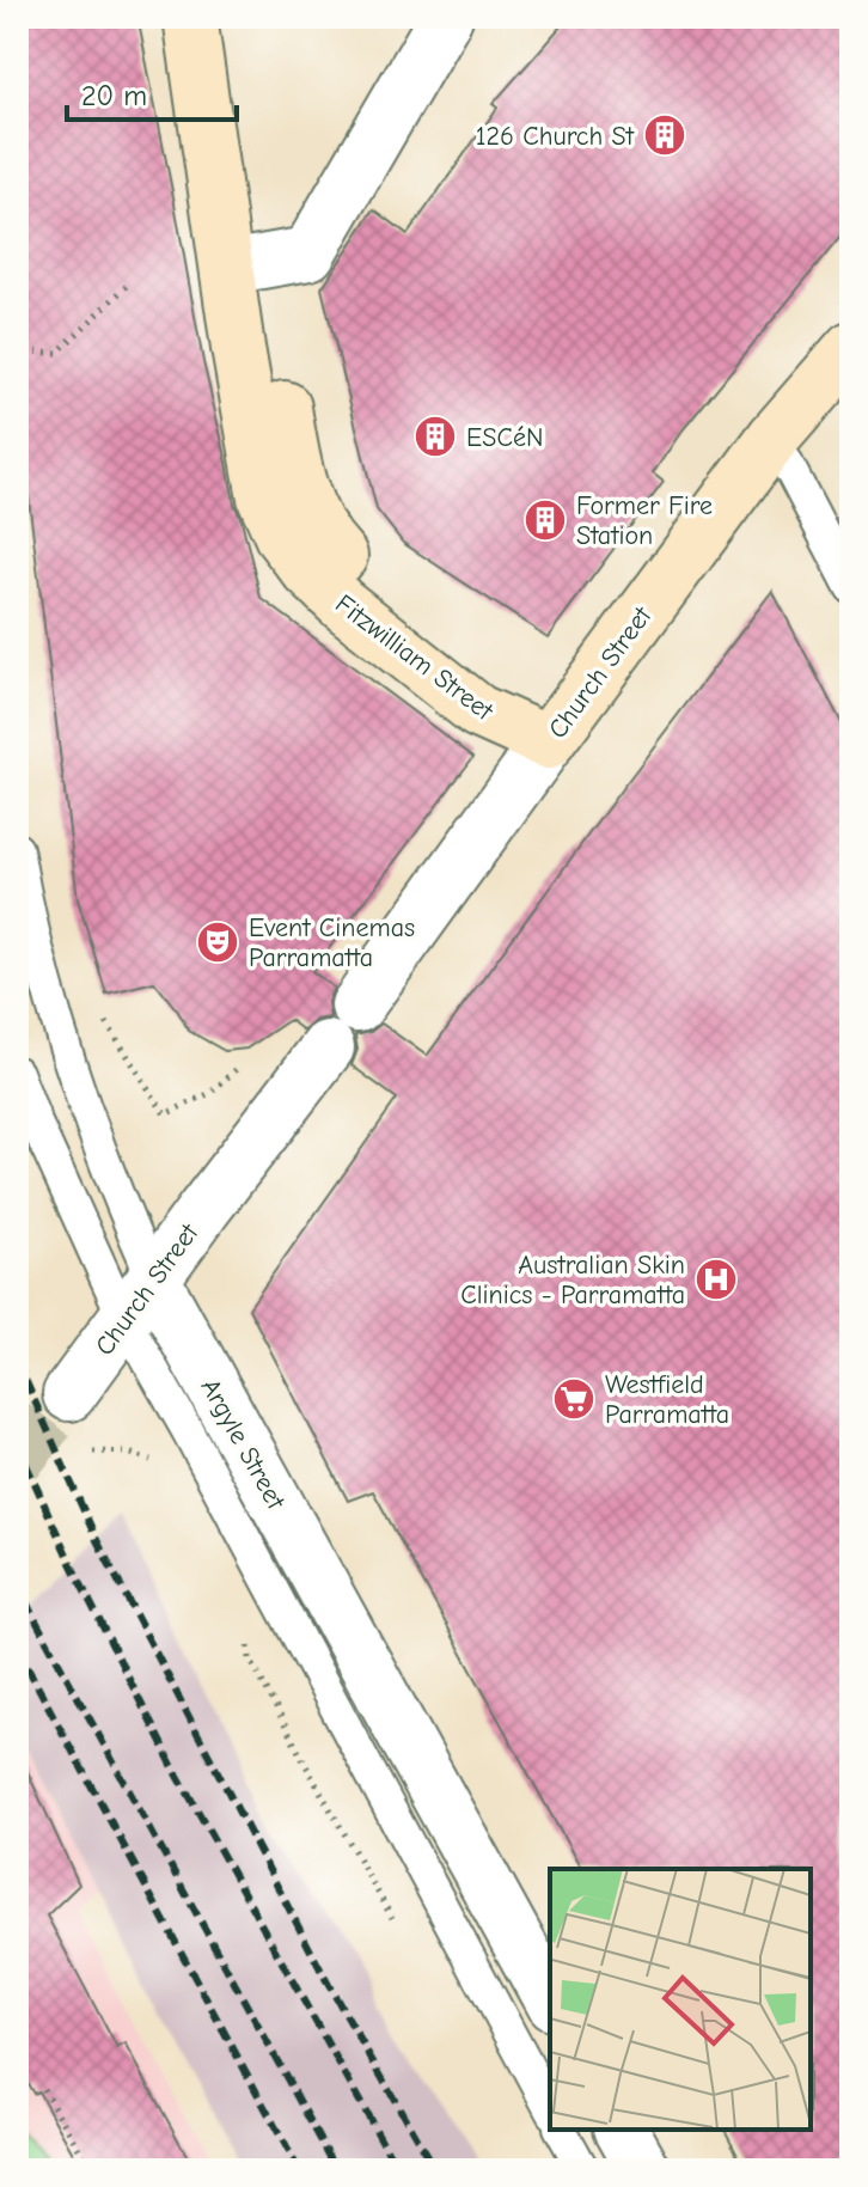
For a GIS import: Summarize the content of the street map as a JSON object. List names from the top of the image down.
{
  "streets": {
    "street": ["Fitzwilliam Street", "Church Street", "Argyle Street"]
  },
  "crossings": [
    ["Fitzwilliam Street", "Church Street"],
    ["Church Street", "Argyle Street"]
  ],
  "places": {
    "building": ["126 Church St", "ESCéN", "Former Fire Station"],
    "theatre": ["Event Cinemas Parramatta"],
    "hospital": ["Australian Skin Clinics - Parramatta"],
    "supermarket": ["Westfield Parramatta"]
  },
  "scale_bar": "20 m"
}
